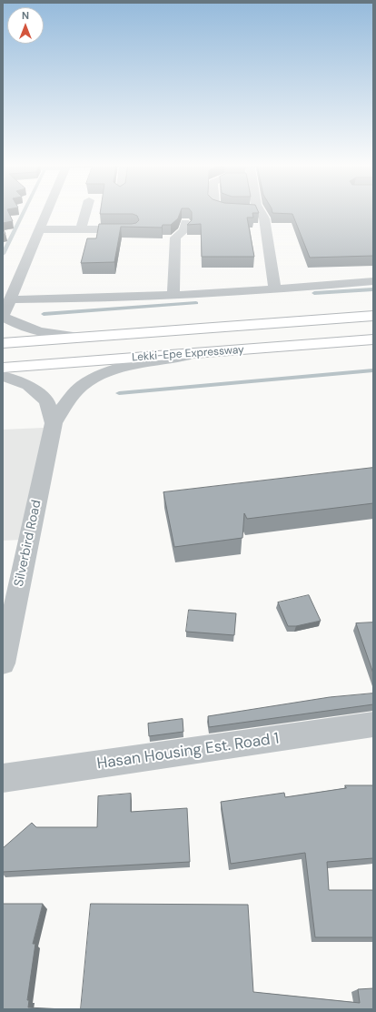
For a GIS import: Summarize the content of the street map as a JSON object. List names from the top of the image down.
{
  "streets": {
    "highway": ["Lekki-Epe Expressway"],
    "street": ["Silverbird Road", "Hasan Housing Est. Road 1"]
  },
  "north": "top"
}
